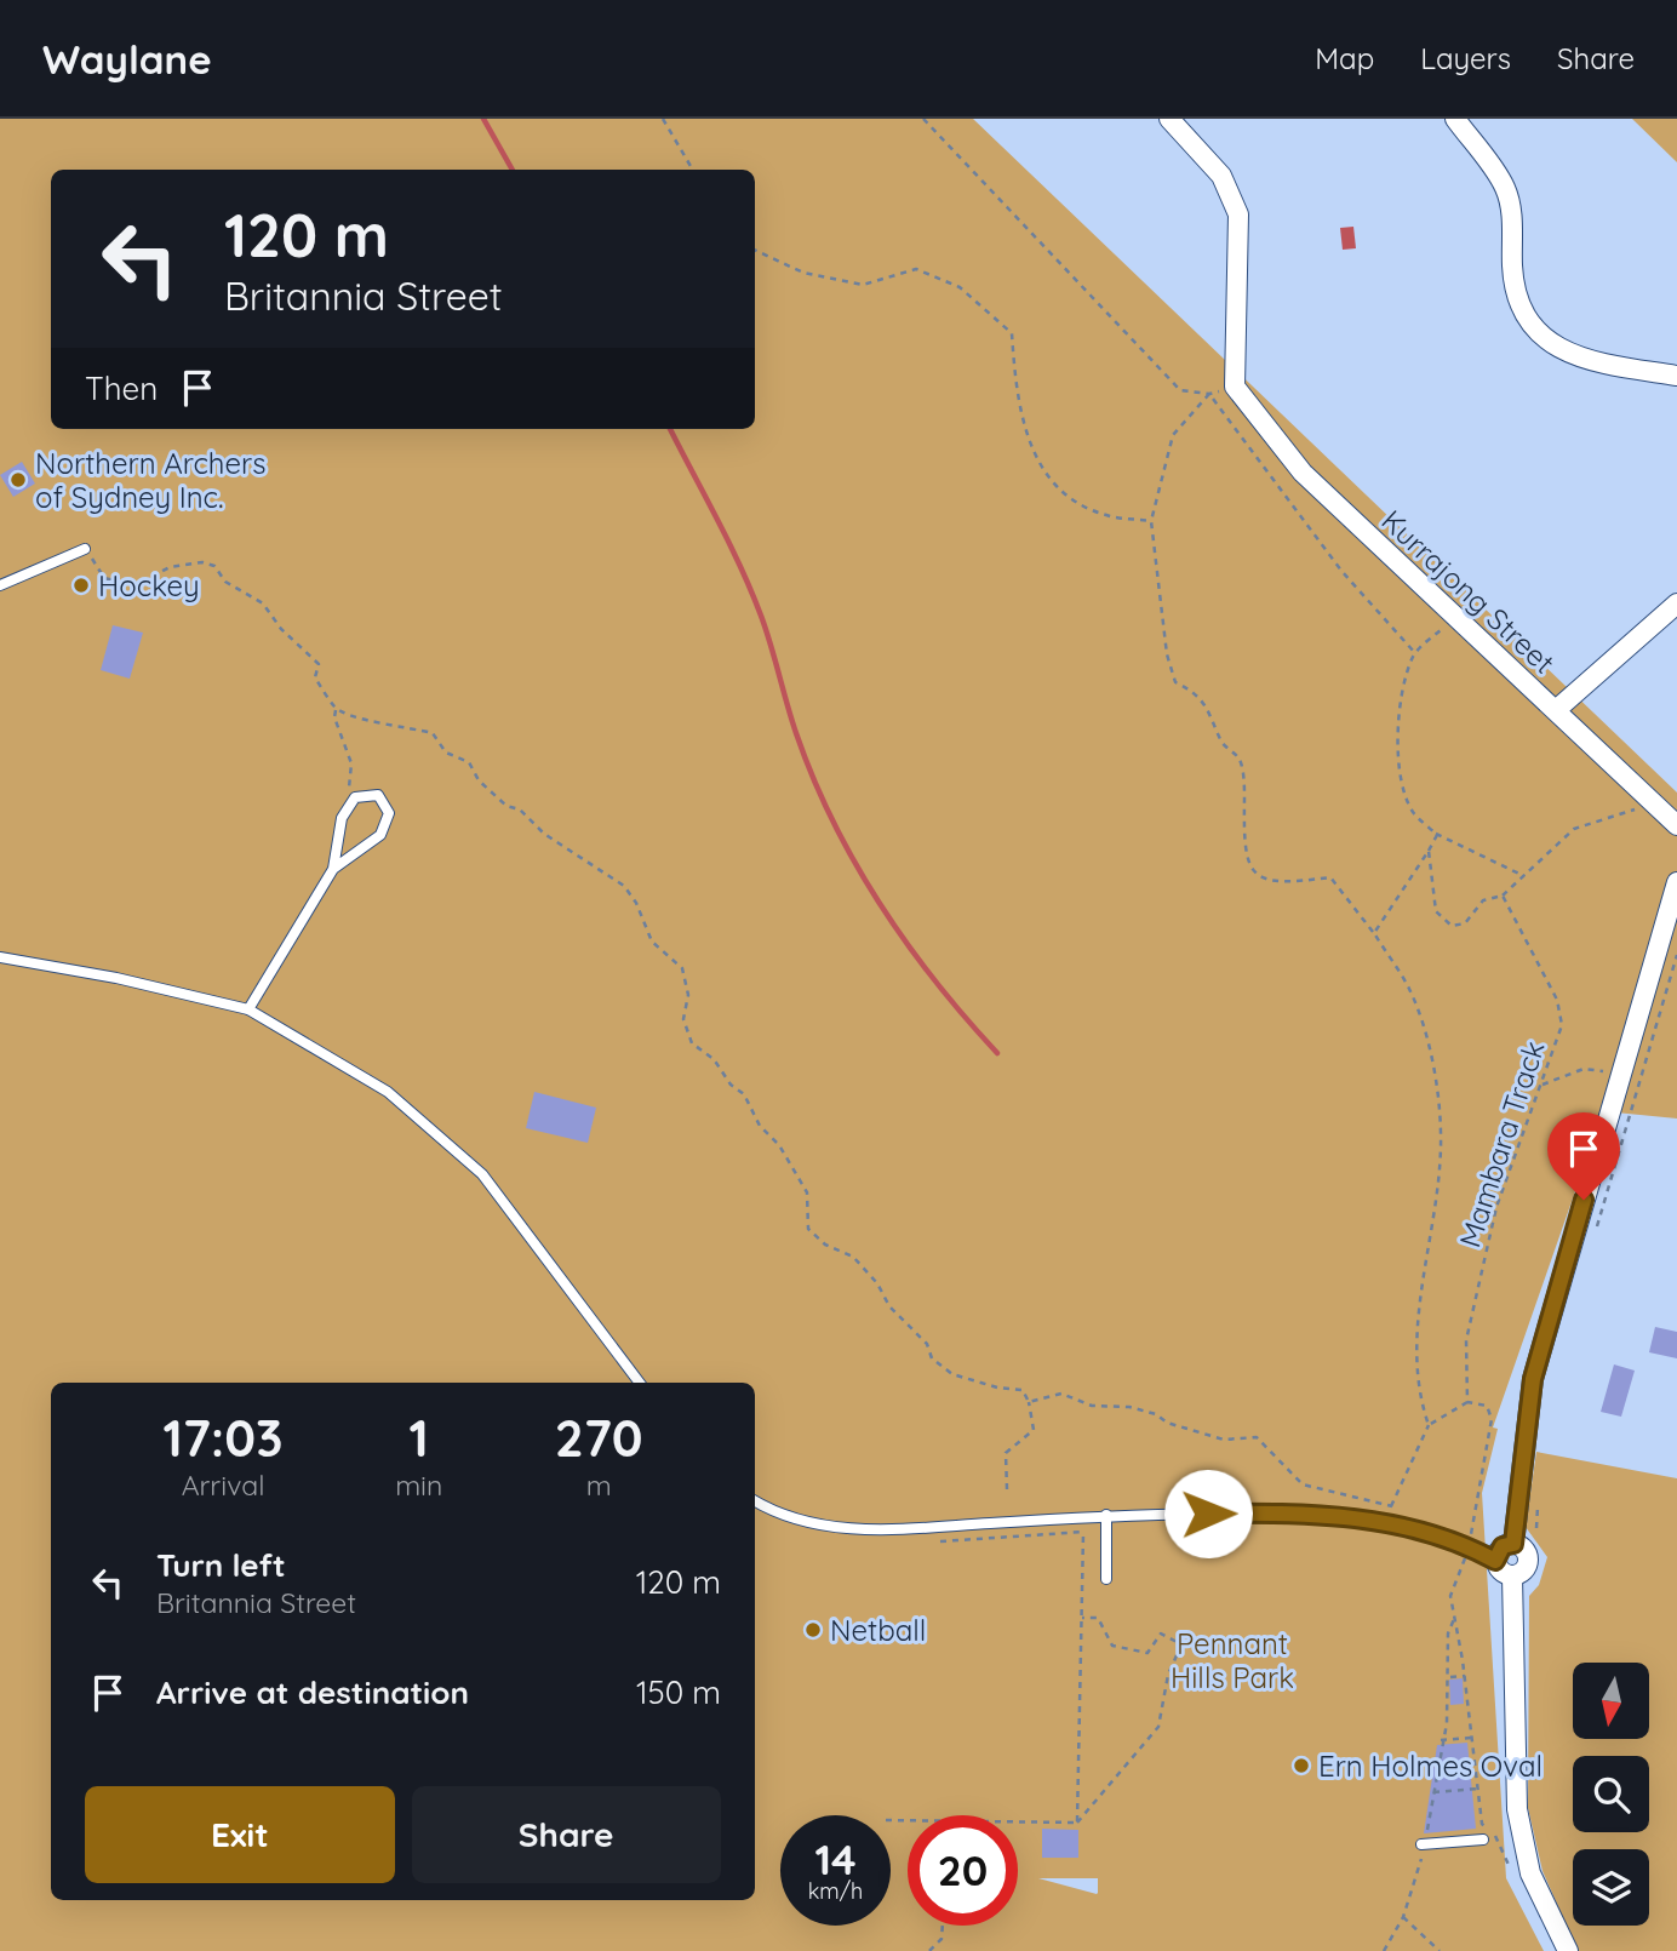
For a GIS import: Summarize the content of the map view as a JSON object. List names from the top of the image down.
{
  "streets": {
    "street": ["Kurrajong Street"],
    "path": ["Mambara Track"]
  },
  "parks": ["Pennant Hills Park"],
  "places": [
    "Northern Archers of Sydney Inc.",
    "Hockey",
    "Netball",
    "Ern Holmes Oval"
  ],
  "north": "bottom",
  "page": {
    "header": "Waylane",
    "nav": ["Map", "Layers", "Share"],
    "turn": ["120 m", "Britannia Street"],
    "then": "Then",
    "eta": [
      "17:03",
      "Arrival",
      "1",
      "min",
      "270",
      "m"
    ],
    "list": [
      {
        "name": "Turn left",
        "note": "Britannia Street",
        "value": "120 m"
      },
      {
        "name": "Arrive at destination",
        "value": "150 m"
      }
    ],
    "buttons": ["Exit", "Share"],
    "speed": "14 km/h",
    "limit": "20"
  }
}
